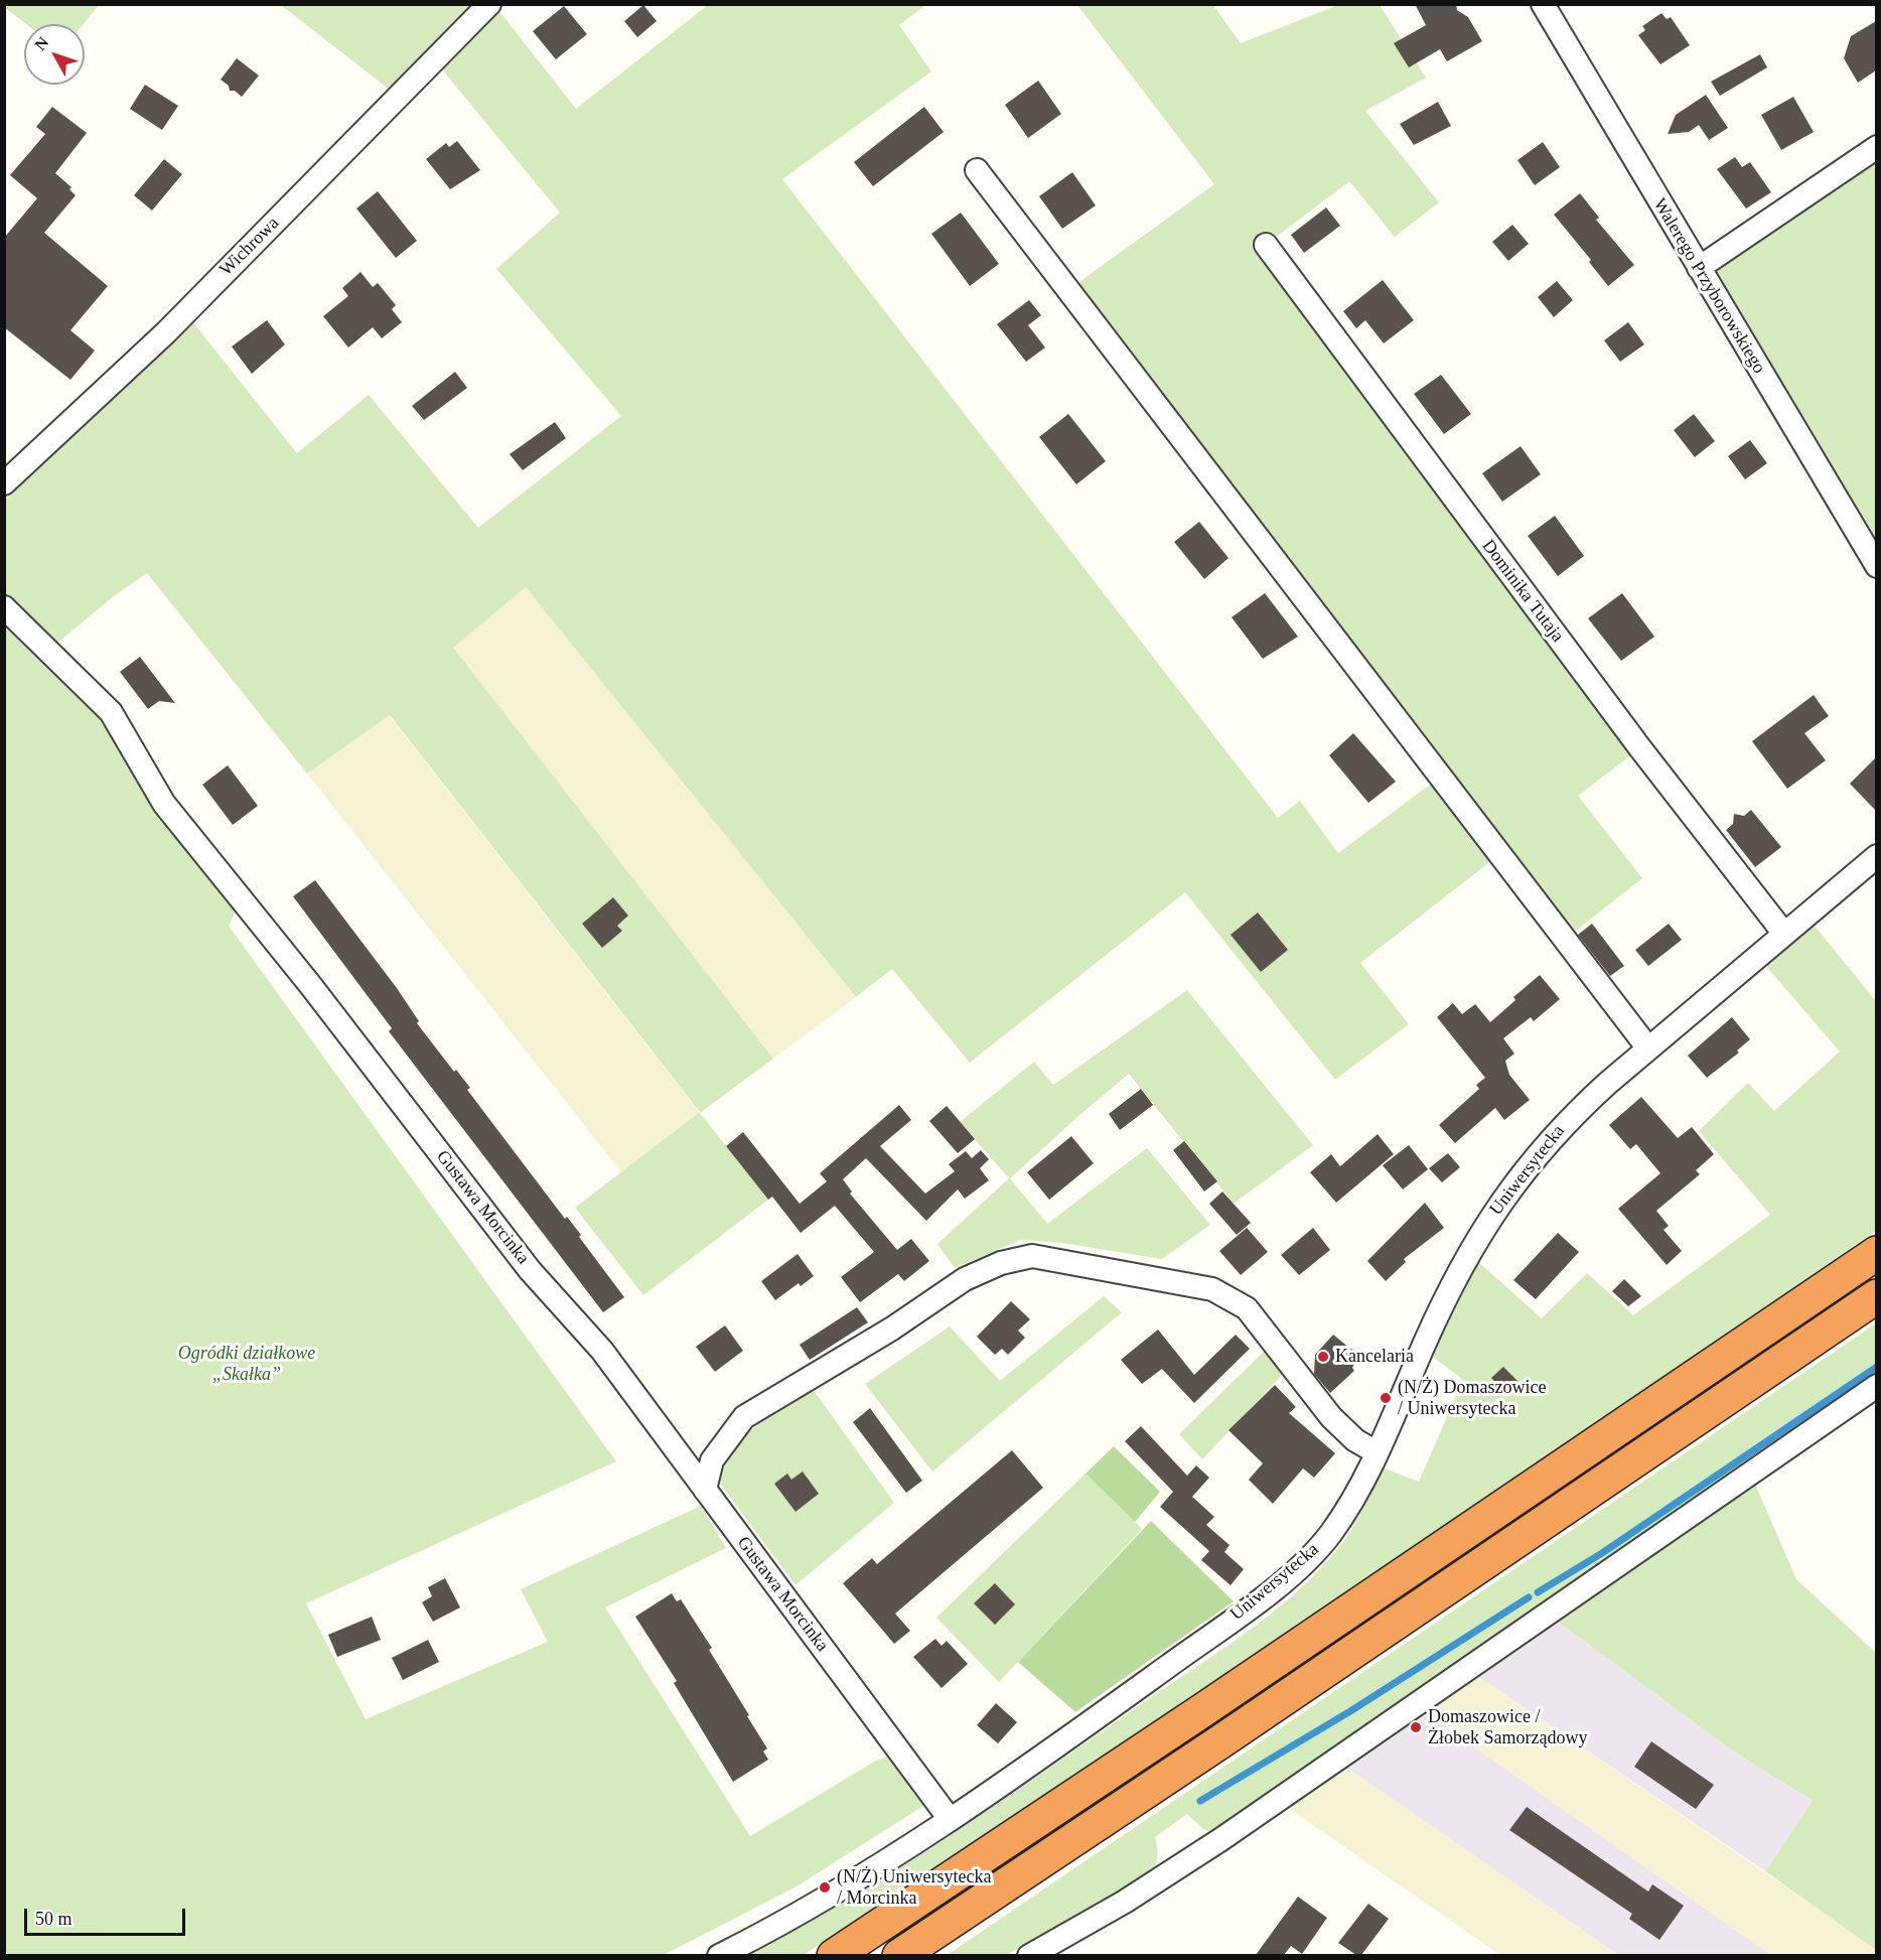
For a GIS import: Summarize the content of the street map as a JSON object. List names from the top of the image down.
{
  "streets": {
    "street": [
      "Wichrowa",
      "Walerego Przyborowskiego",
      "Dominika Tutaja",
      "Uniwersytecka",
      "Gustawa Morcinka"
    ]
  },
  "crossings": [
    ["Dominika Tutaja", "Uniwersytecka"],
    ["Uniwersytecka", "Gustawa Morcinka"]
  ],
  "parks": ["Ogródki działkowe „Skałka”"],
  "places": [
    "Kancelaria",
    "(N/Ż) Domaszowice / Uniwersytecka",
    "Domaszowice / Żłobek Samorządowy",
    "(N/Ż) Uniwersytecka / Morcinka"
  ],
  "scale_bar": "50 m",
  "north": "top left"
}
